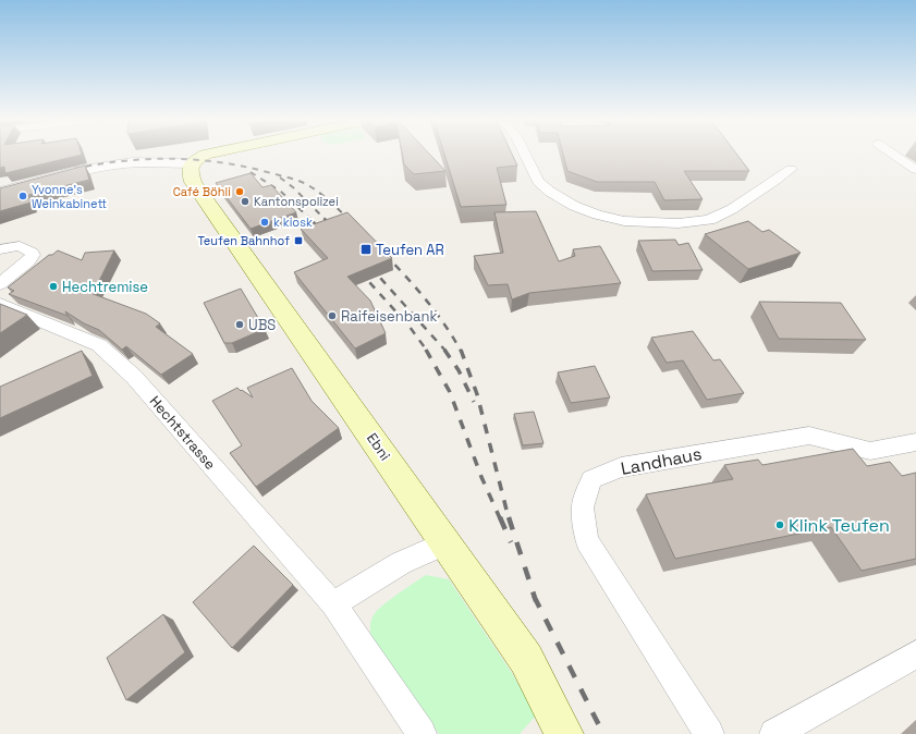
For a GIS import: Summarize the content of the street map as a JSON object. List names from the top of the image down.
{
  "streets": {
    "main road": ["Ebni"],
    "street": ["Hechtstrasse", "Landhaus"]
  },
  "places": {
    "other": [
      "Café Böhli",
      "Yvonne's Weinkabinett",
      "Kantonspolizei",
      "k kiosk",
      "Hechtremise",
      "Raifeisenbank",
      "UBS",
      "Klink Teufen"
    ],
    "transit": ["Teufen Bahnhof", "Teufen AR"]
  }
}
